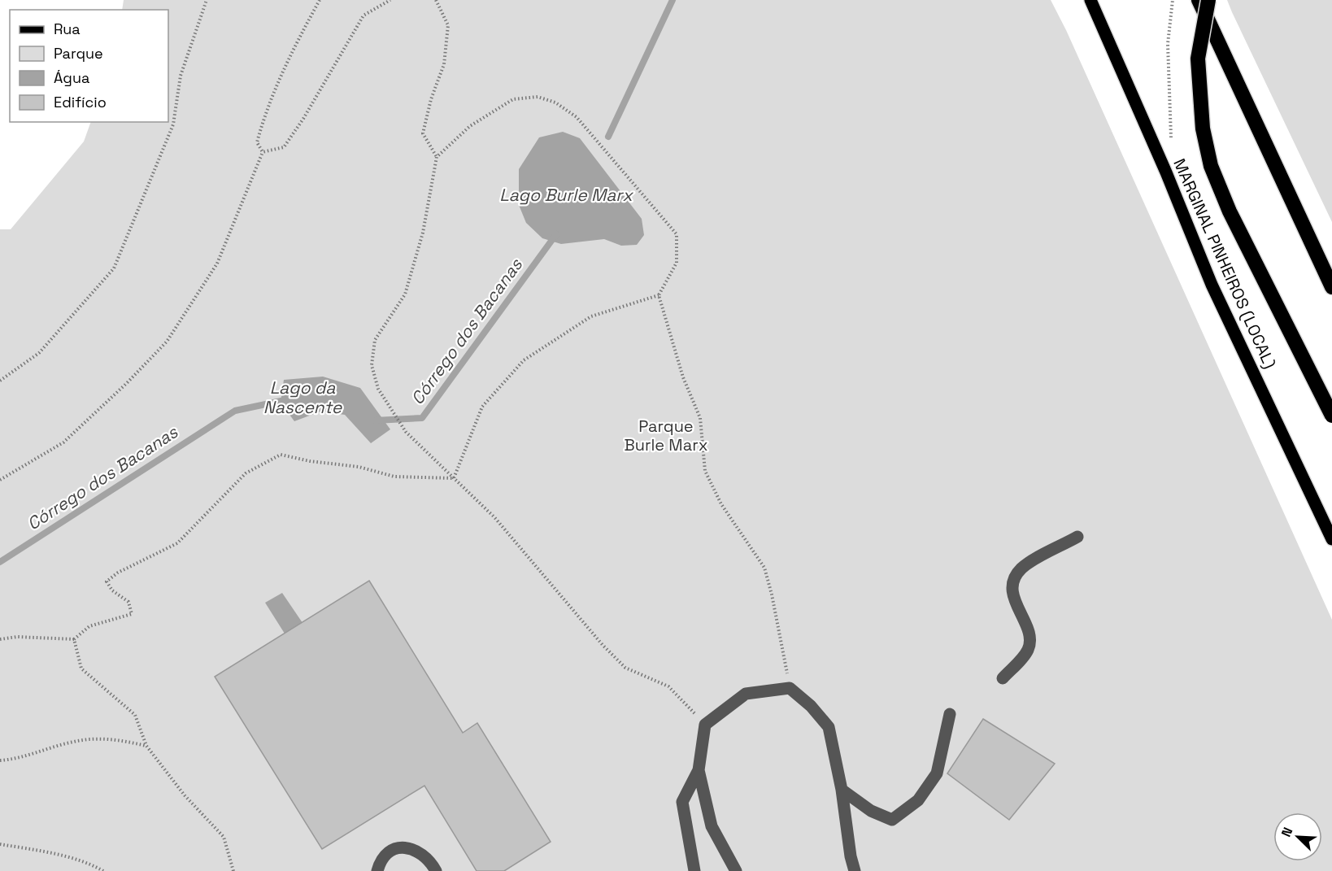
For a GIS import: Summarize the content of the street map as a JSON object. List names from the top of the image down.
{
  "streets": {
    "main road": ["MARGINAL PINHEIROS (LOCAL)"]
  },
  "water": ["Lago Burle Marx", "Córrego dos Bacanas", "Lago da Nascente"],
  "parks": ["Parque Burle Marx"],
  "legend": [
    "Rua",
    "Parque",
    "Água",
    "Edifício"
  ],
  "north": "top left"
}
